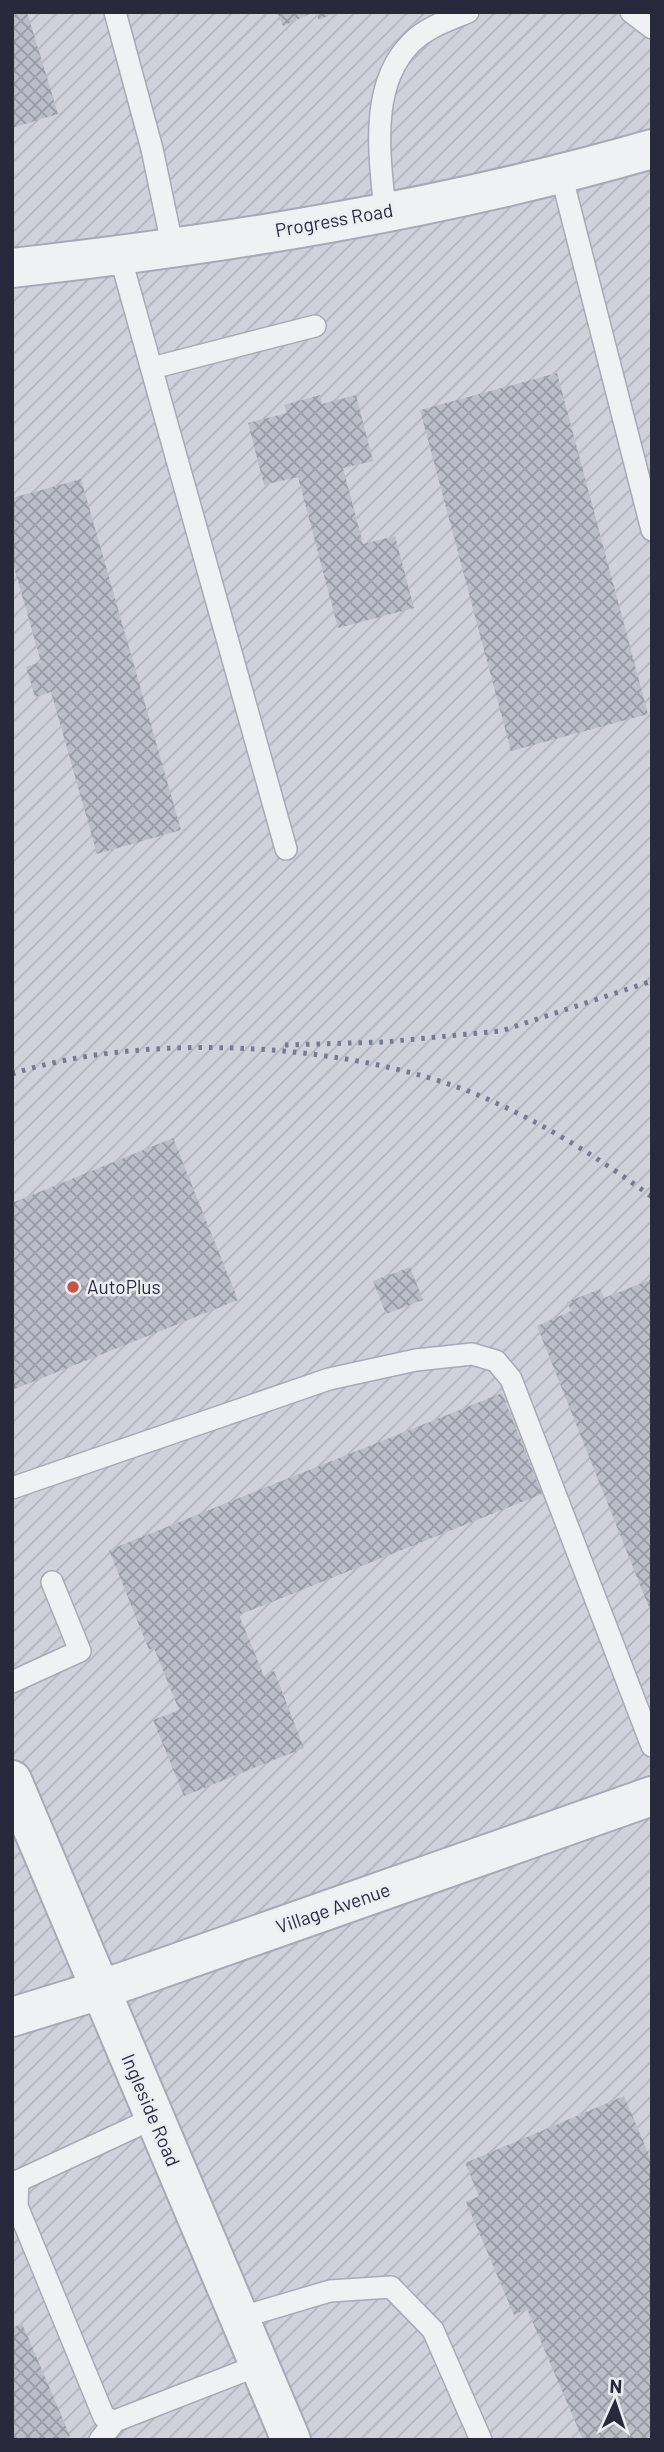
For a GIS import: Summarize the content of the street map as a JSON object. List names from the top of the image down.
{
  "streets": {
    "street": ["Progress Road", "Village Avenue", "Ingleside Road"]
  },
  "crossings": [
    ["Village Avenue", "Ingleside Road"]
  ],
  "places": ["AutoPlus"],
  "north": "top"
}
